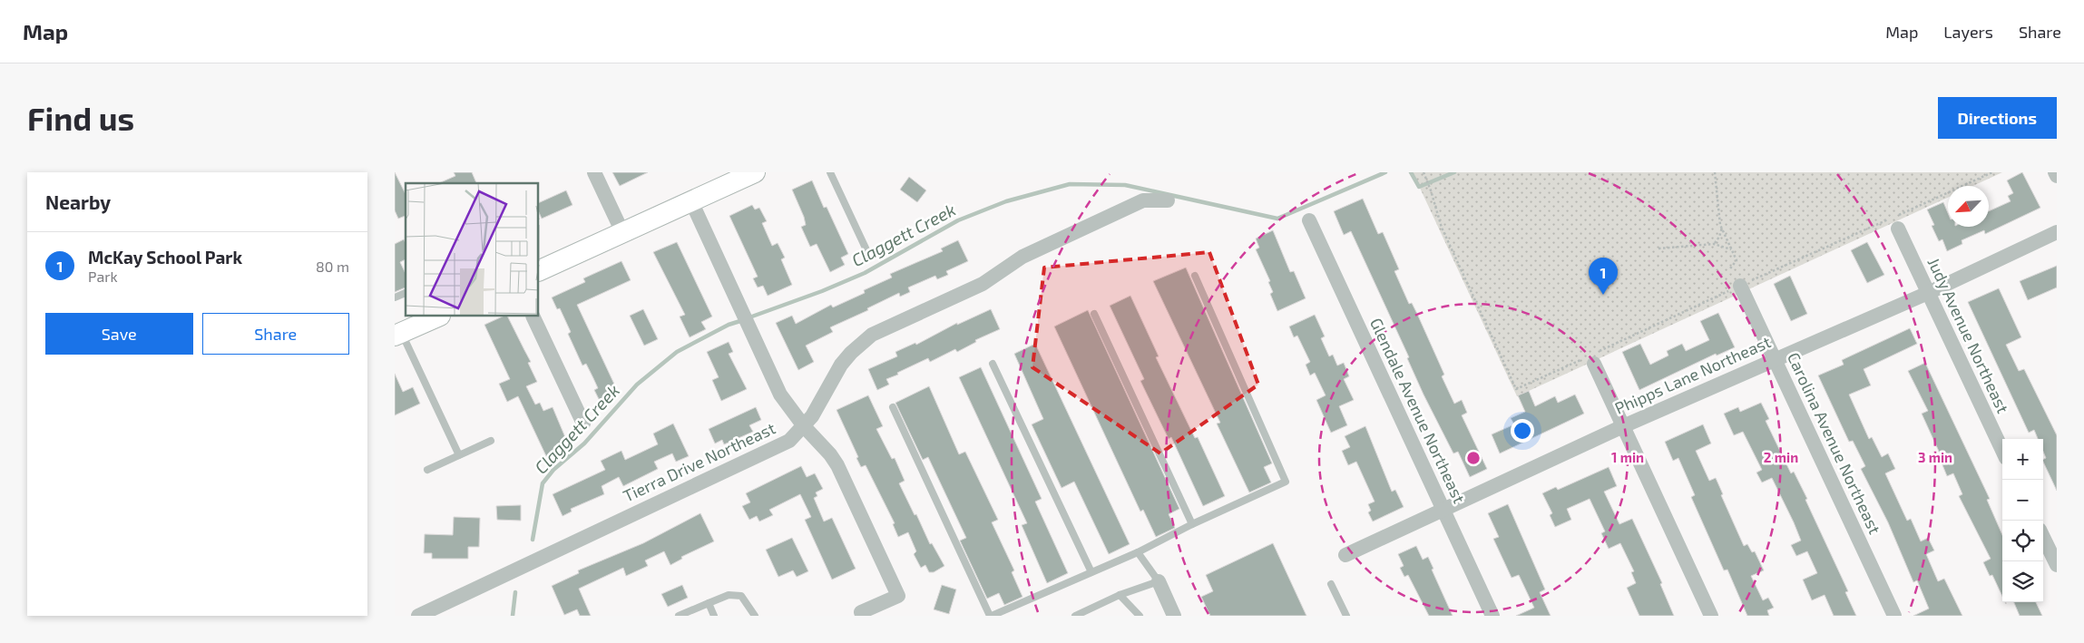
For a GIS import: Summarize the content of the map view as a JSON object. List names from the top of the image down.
{
  "streets": {
    "street": [
      "Judy Avenue Northeast",
      "Phipps Lane Northeast",
      "Glendale Avenue Northeast",
      "Carolina Avenue Northeast",
      "Tierra Drive Northeast"
    ]
  },
  "crossings": [
    ["Judy Avenue Northeast", "Phipps Lane Northeast"],
    ["Phipps Lane Northeast", "Glendale Avenue Northeast"],
    ["Phipps Lane Northeast", "Carolina Avenue Northeast"]
  ],
  "water": ["Claggett Creek"],
  "north": "bottom left",
  "page": {
    "header": "Map",
    "nav": ["Map", "Layers", "Share"],
    "buttons": [
      "Directions",
      ["Save", "Share"]
    ],
    "title": "Find us",
    "heading": "Nearby",
    "list": [
      {
        "mark": "1",
        "name": "McKay School Park",
        "note": "Park",
        "value": "80 m"
      }
    ],
    "pins": "1",
    "map_buttons": ["+", "−"]
  },
  "rings": ["1 min", "2 min", "3 min"]
}
